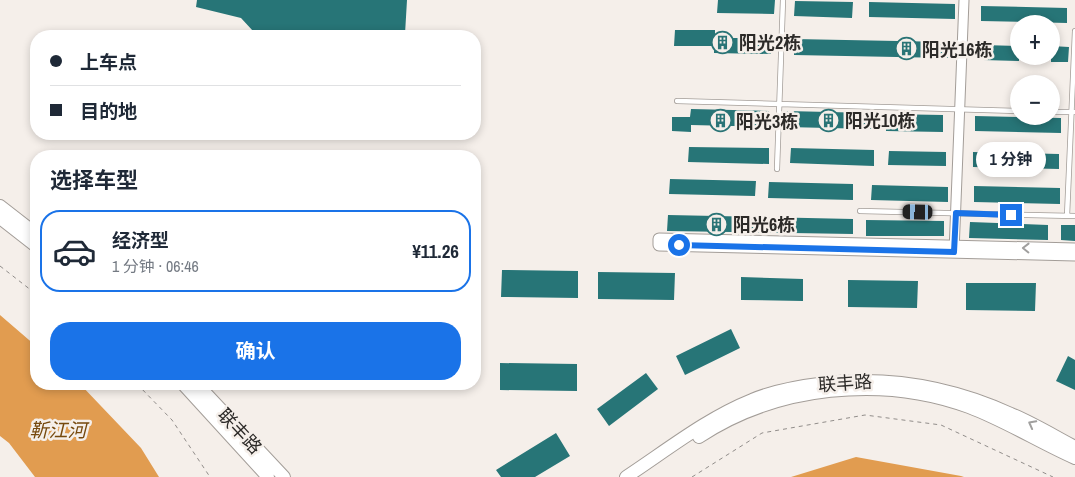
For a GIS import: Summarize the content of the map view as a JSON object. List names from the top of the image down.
{
  "streets": {
    "main road": ["联丰路"]
  },
  "water": ["靳江河"],
  "places": {
    "building": [
      "阳光2栋",
      "阳光16栋",
      "阳光10栋",
      "阳光3栋",
      "阳光6栋"
    ]
  },
  "page": {
    "map_buttons": ["+", "−"],
    "banner": ["上车点", "目的地"],
    "bubble": "1 分钟",
    "heading": "选择车型",
    "list": [
      {
        "name": "经济型",
        "note": "1 分钟 · 06:46",
        "value": "¥11.26"
      }
    ],
    "buttons": "确认"
  }
}
